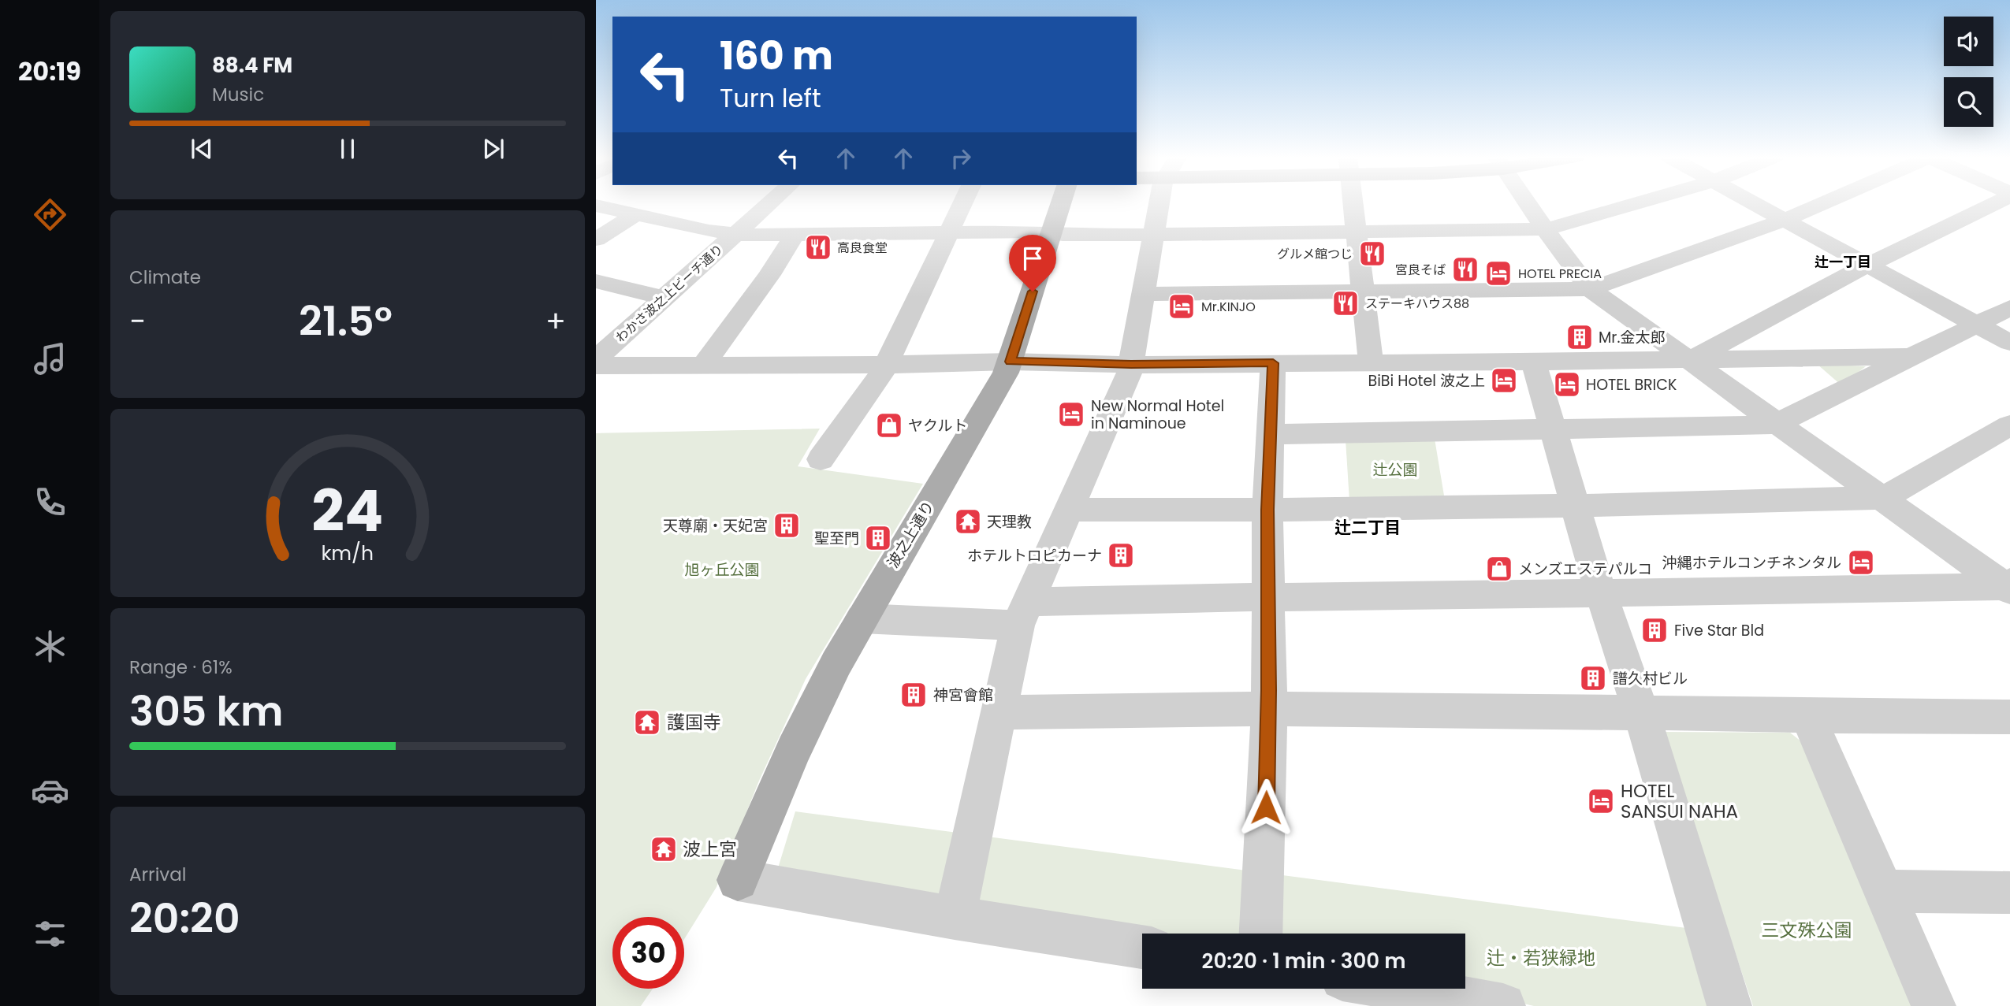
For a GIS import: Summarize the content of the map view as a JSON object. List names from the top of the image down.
{
  "streets": {
    "main road": ["波之上通り"],
    "street": ["わかさ波之上ビーチ通り"]
  },
  "districts": ["辻一丁目", "辻二丁目"],
  "parks": [
    "辻公園",
    "旭ヶ丘公園",
    "三文殊公園",
    "辻・若狭緑地"
  ],
  "places": {
    "restaurant": [
      "高良食堂",
      "グルメ館つじ",
      "宮良そば",
      "ステーキハウス88"
    ],
    "hotel": [
      "HOTEL PRECIA",
      "Mr.KINJO",
      "BiBi Hotel 波之上",
      "HOTEL BRICK",
      "New Normal Hotel in Naminoue",
      "沖縄ホテルコンチネンタル",
      "HOTEL SANSUI NAHA"
    ],
    "building": [
      "Mr.金太郎",
      "天尊廟・天妃宮",
      "聖至門",
      "ホテルトロピカーナ",
      "Five Star Bld",
      "譜久村ビル",
      "神宮會館"
    ],
    "shop": ["ヤクルト", "メンズエステパルコ"],
    "temple": ["天理教", "護国寺", "波上宮"]
  },
  "page": {
    "tabs": "20:19",
    "turn": ["160 m", "Turn left"],
    "song": ["88.4 FM", "Music"],
    "tile": [
      "Climate",
      ["Range · 61%", "305 km"],
      ["Arrival", "20:20"]
    ],
    "heat": ["−", "21.5°", "+"],
    "limit": "30",
    "trip": "20:20 · 1 min · 300 m",
    "gauge": ["24", "km/h"]
  }
}
